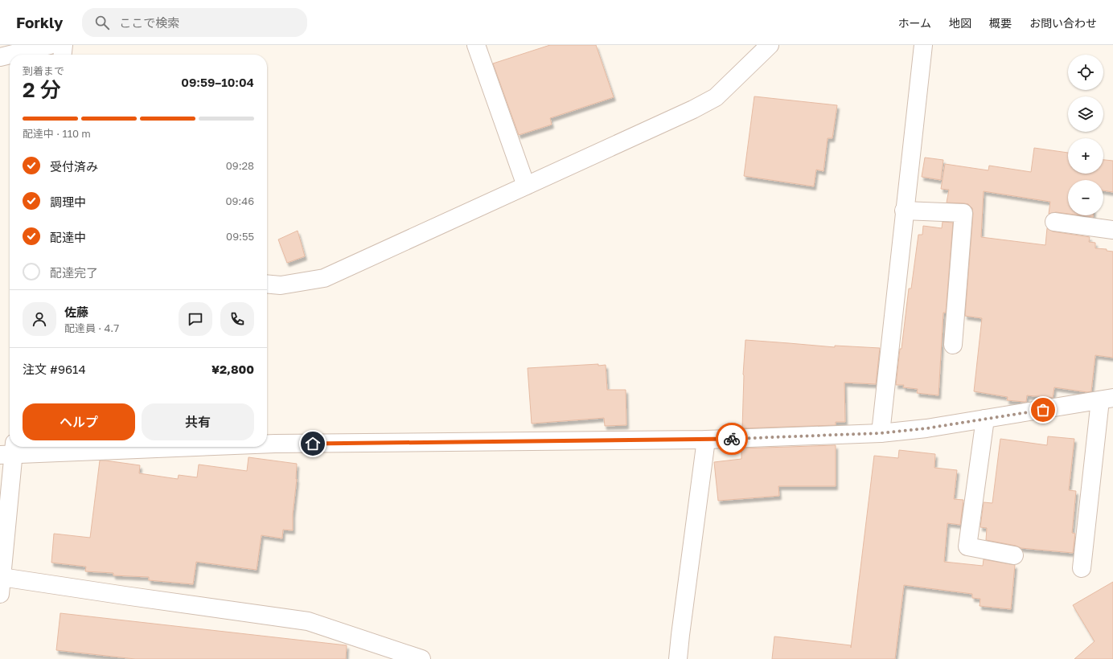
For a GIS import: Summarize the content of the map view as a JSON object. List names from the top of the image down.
{
  "page": {
    "header": "Forkly",
    "search": "ここで検索",
    "nav": [
      "ホーム",
      "地図",
      "概要",
      "お問い合わせ"
    ],
    "map_buttons": ["+", "−"],
    "heading": ["2 分", "到着まで", "09:59–10:04"],
    "panel": [
      "佐藤",
      "配達員 · 4.7",
      "注文 #9614",
      "¥2,800"
    ],
    "bar": "配達中 · 110 m",
    "list": [
      ["受付済み", "09:28"],
      ["調理中", "09:46"],
      ["配達中", "09:55"],
      "配達完了"
    ],
    "buttons": ["ヘルプ", "共有"]
  }
}
